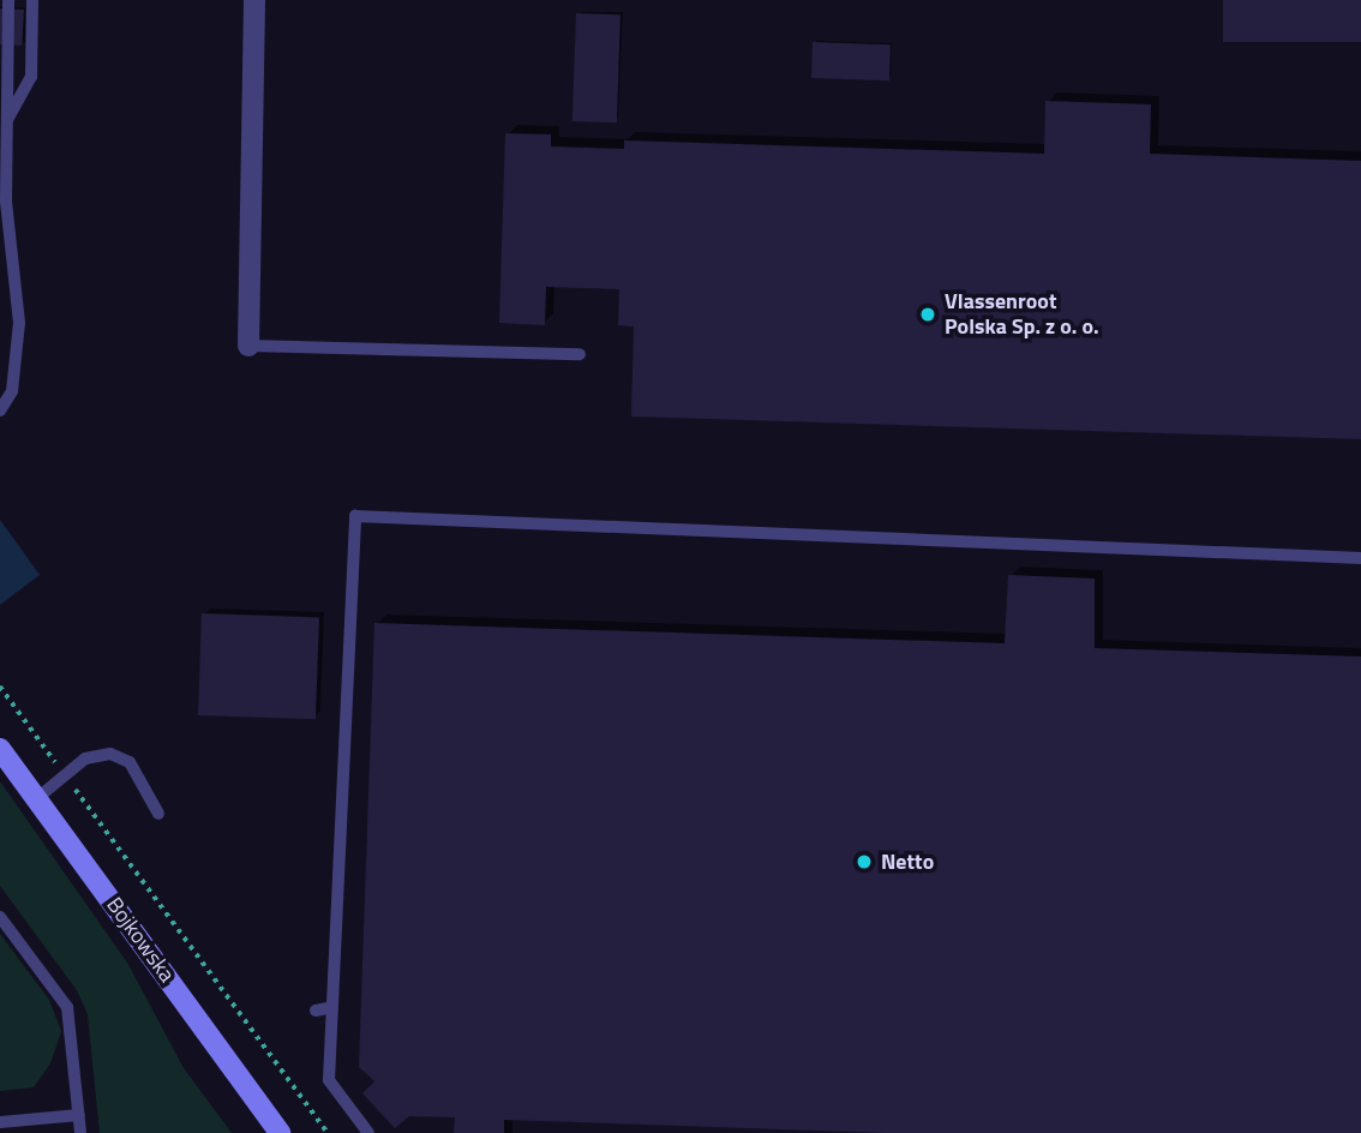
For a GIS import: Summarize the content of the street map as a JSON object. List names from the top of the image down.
{
  "streets": {
    "street": ["Bojkowska"]
  },
  "places": ["Vlassenroot Polska Sp. z o. o.", "Netto"]
}
